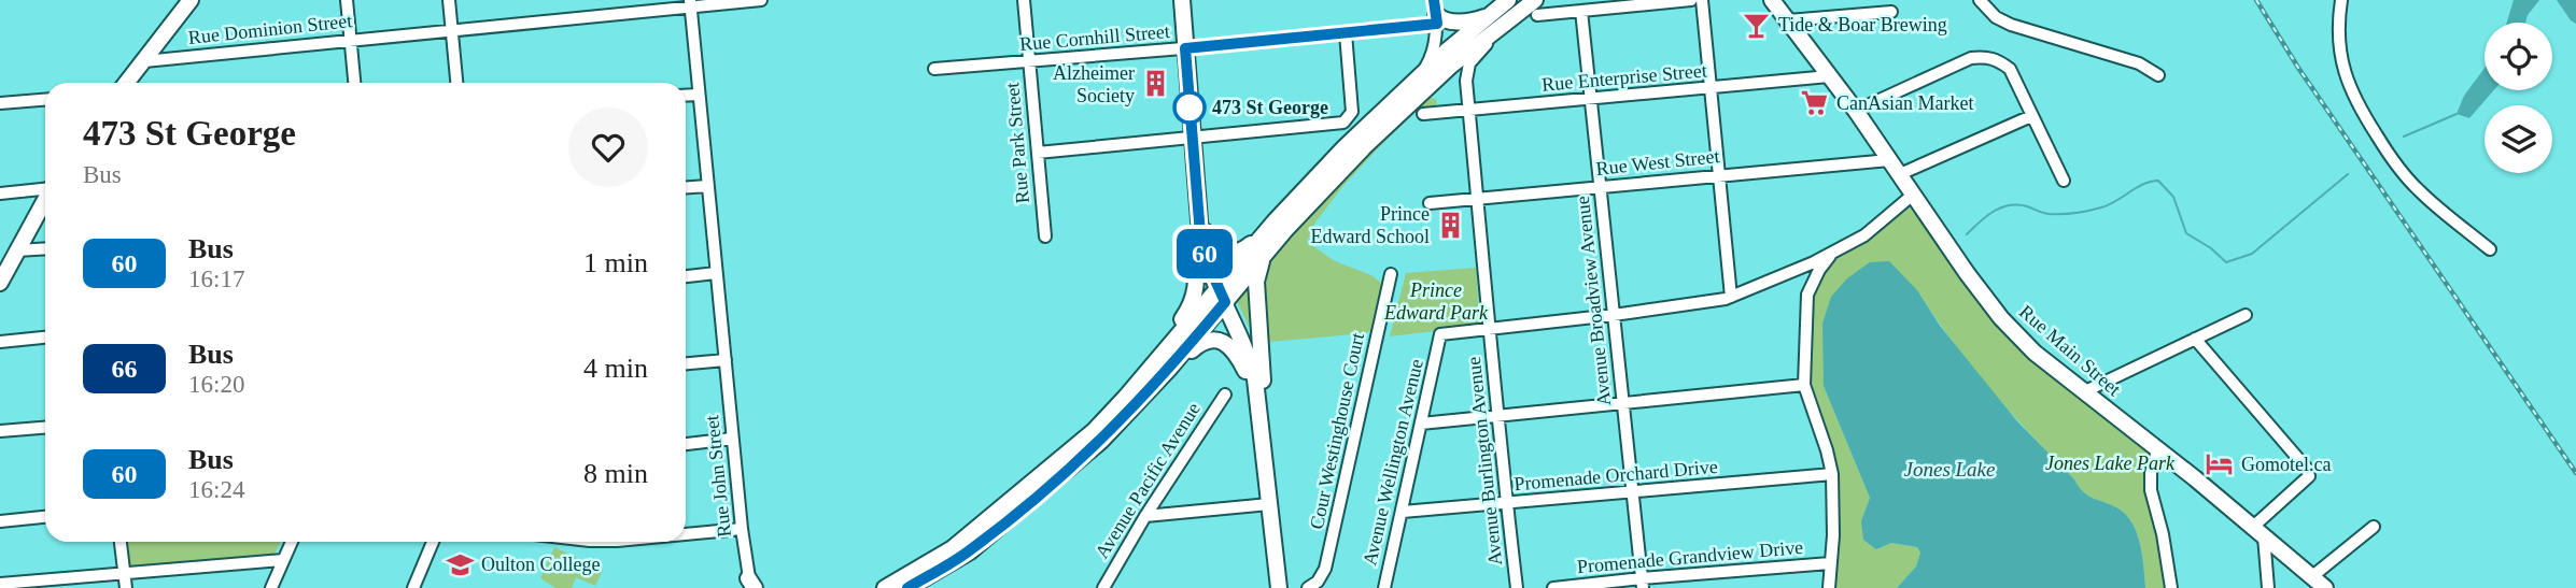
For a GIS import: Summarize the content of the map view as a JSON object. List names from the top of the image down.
{
  "streets": {
    "main road": ["Rue Main Street"],
    "street": [
      "Rue Dominion Street",
      "Rue Cornhill Street",
      "Rue Enterprise Street",
      "Rue Park Street",
      "Rue West Street",
      "Avenue Broadview Avenue",
      "Cour Westinghouse Court",
      "Avenue Burlington Avenue",
      "Avenue Wellington Avenue",
      "Promenade Orchard Drive",
      "Rue John Street",
      "Avenue Pacific Avenue",
      "Promenade Grandview Drive"
    ]
  },
  "crossings": [
    ["Rue Dominion Street", "Rue John Street"],
    ["Rue Cornhill Street", "Rue Park Street"],
    ["Rue Enterprise Street", "Avenue Broadview Avenue"],
    ["Rue Enterprise Street", "Rue Main Street"],
    ["Rue Enterprise Street", "Avenue Burlington Avenue"],
    ["Rue West Street", "Avenue Broadview Avenue"],
    ["Rue West Street", "Rue Main Street"],
    ["Rue West Street", "Avenue Burlington Avenue"],
    ["Avenue Broadview Avenue", "Promenade Orchard Drive"],
    ["Avenue Broadview Avenue", "Promenade Grandview Drive"],
    ["Avenue Burlington Avenue", "Avenue Wellington Avenue"],
    ["Avenue Burlington Avenue", "Promenade Orchard Drive"],
    ["Avenue Wellington Avenue", "Promenade Orchard Drive"]
  ],
  "water": ["Jones Lake"],
  "parks": ["Prince Edward Park", "Jones Lake Park"],
  "places": {
    "bar": ["Tide & Boar Brewing"],
    "building": ["Alzheimer Society", "Prince Edward School"],
    "supermarket": ["CanAsian Market"],
    "other": ["473 St George"],
    "hotel": ["Gomotel.ca"],
    "school or university": ["Oulton College"]
  },
  "lines": ["bus line 60"],
  "page": {
    "on_map": "60",
    "heading": ["473 St George", "Bus"],
    "list": [
      {
        "mark": "60",
        "name": "Bus",
        "note": "16:17",
        "value": "1 min"
      },
      {
        "mark": "66",
        "name": "Bus",
        "note": "16:20",
        "value": "4 min"
      },
      {
        "mark": "60",
        "name": "Bus",
        "note": "16:24",
        "value": "8 min"
      }
    ]
  }
}
